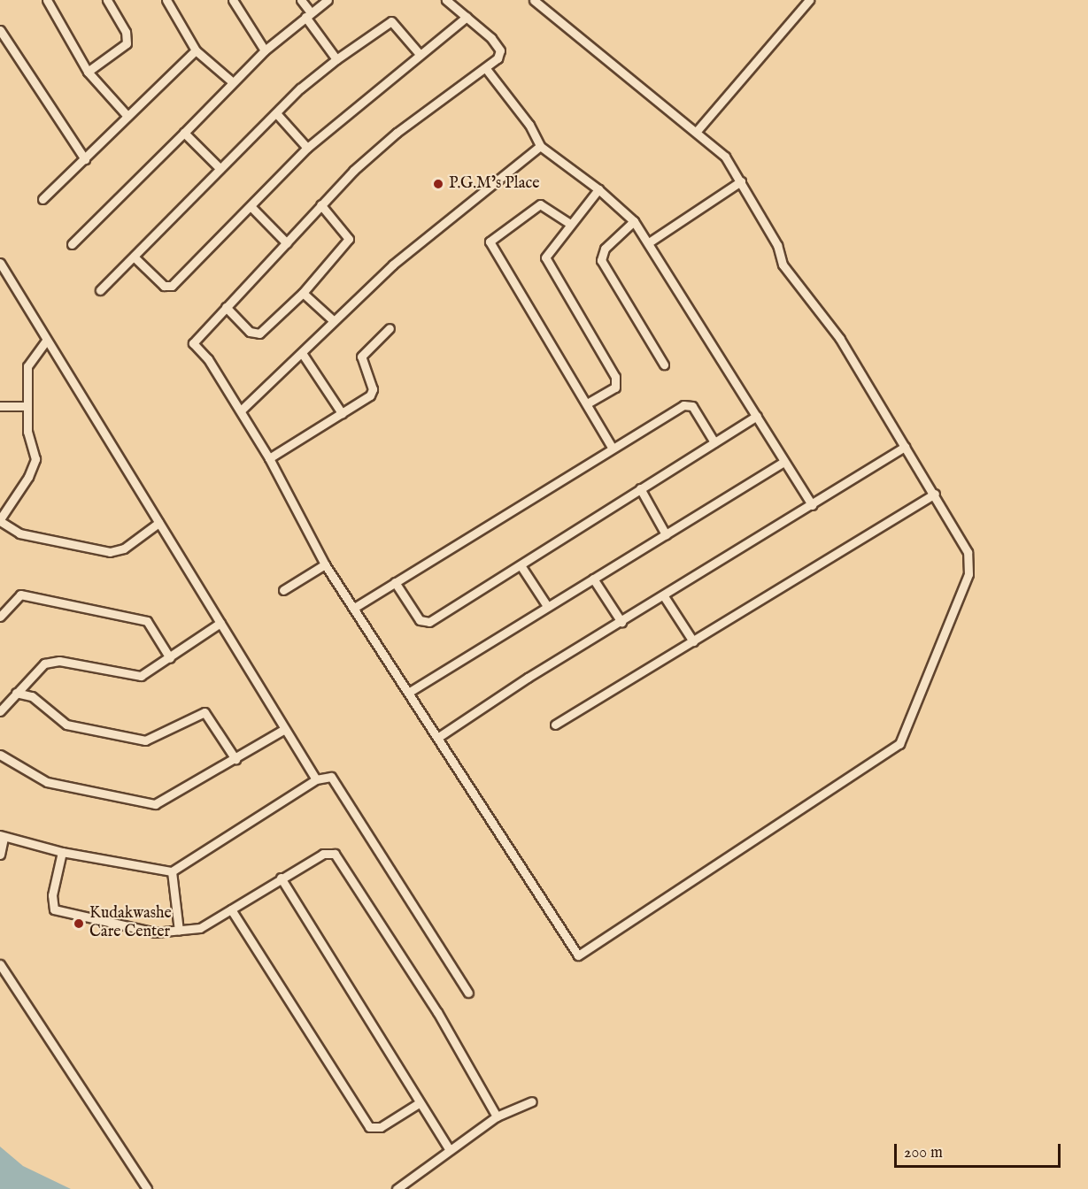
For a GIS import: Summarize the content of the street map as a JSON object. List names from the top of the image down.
{
  "places": ["P.G.M’s Place", "Kudakwashe Care Center"],
  "scale_bar": "200 m"
}
